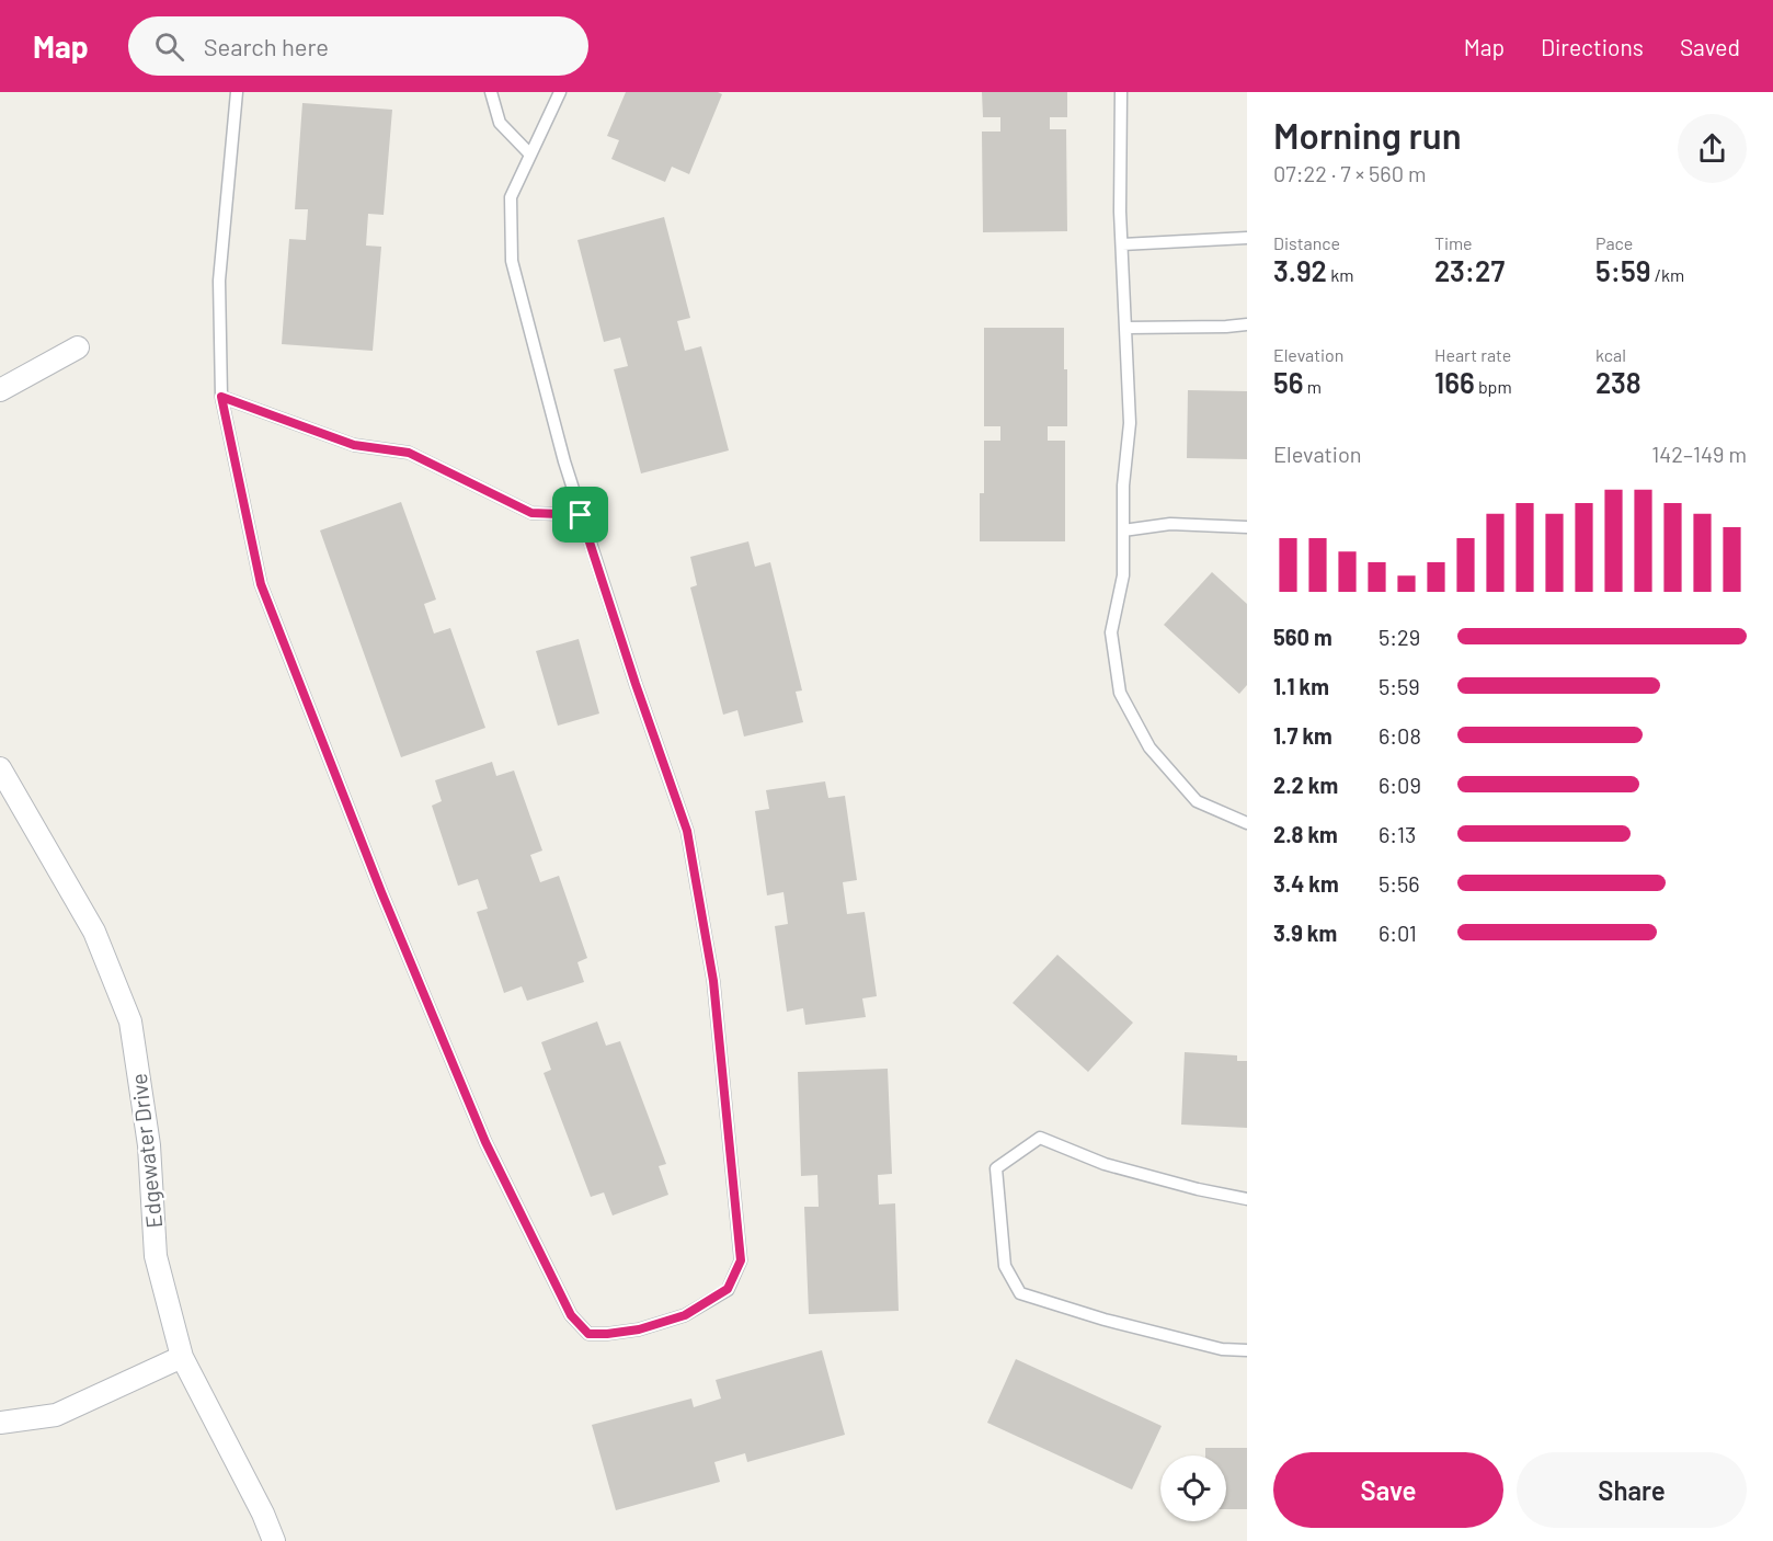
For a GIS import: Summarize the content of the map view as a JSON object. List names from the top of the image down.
{
  "streets": {
    "street": ["Edgewater Drive"]
  },
  "page": {
    "header": "Map",
    "search": "Search here",
    "nav": ["Map", "Directions", "Saved"],
    "heading": ["Morning run", "07:22 · 7 × 560 m"],
    "stats": [
      ["Distance", "3.92 km"],
      ["Time", "23:27"],
      ["Pace", "5:59 /km"],
      ["Elevation", "56 m"],
      ["Heart rate", "166 bpm"],
      ["kcal", "238"]
    ],
    "chart": ["Elevation", "142–149 m"],
    "list": [
      {
        "name": "560 m",
        "note": "5:29"
      },
      {
        "name": "1.1 km",
        "note": "5:59"
      },
      {
        "name": "1.7 km",
        "note": "6:08"
      },
      {
        "name": "2.2 km",
        "note": "6:09"
      },
      {
        "name": "2.8 km",
        "note": "6:13"
      },
      {
        "name": "3.4 km",
        "note": "5:56"
      },
      {
        "name": "3.9 km",
        "note": "6:01"
      }
    ],
    "buttons": ["Save", "Share"]
  }
}
